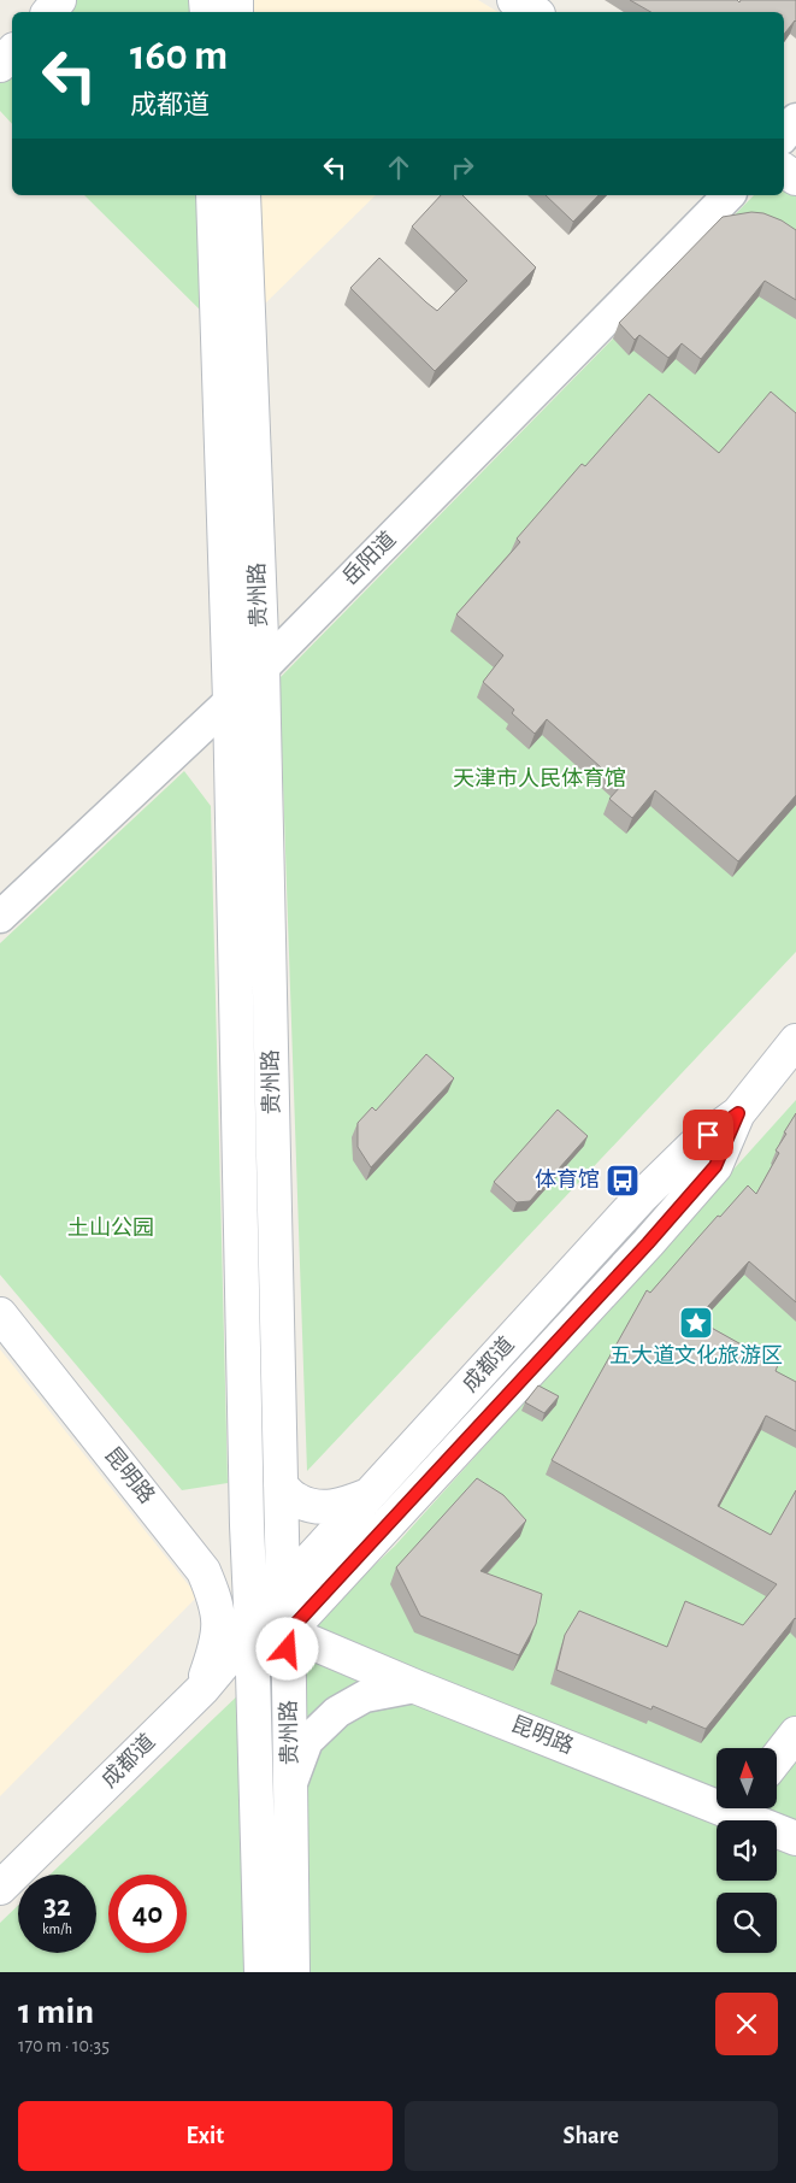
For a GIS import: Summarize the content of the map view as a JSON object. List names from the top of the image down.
{
  "streets": {
    "street": [
      "岳阳道",
      "贵州路",
      "成都道",
      "昆明路"
    ]
  },
  "crossings": [
    ["岳阳道", "贵州路"],
    ["贵州路", "成都道"],
    ["贵州路", "昆明路"],
    ["成都道", "昆明路"]
  ],
  "parks": ["天津市人民体育馆", "土山公园"],
  "places": {
    "bus stop": ["体育馆"],
    "place": ["五大道文化旅游区"]
  },
  "north": "top",
  "page": {
    "turn": ["160 m", "成都道"],
    "speed": "32 km/h",
    "limit": "40",
    "heading": ["1 min", "170 m · 10:35"],
    "buttons": ["Exit", "Share"]
  }
}
